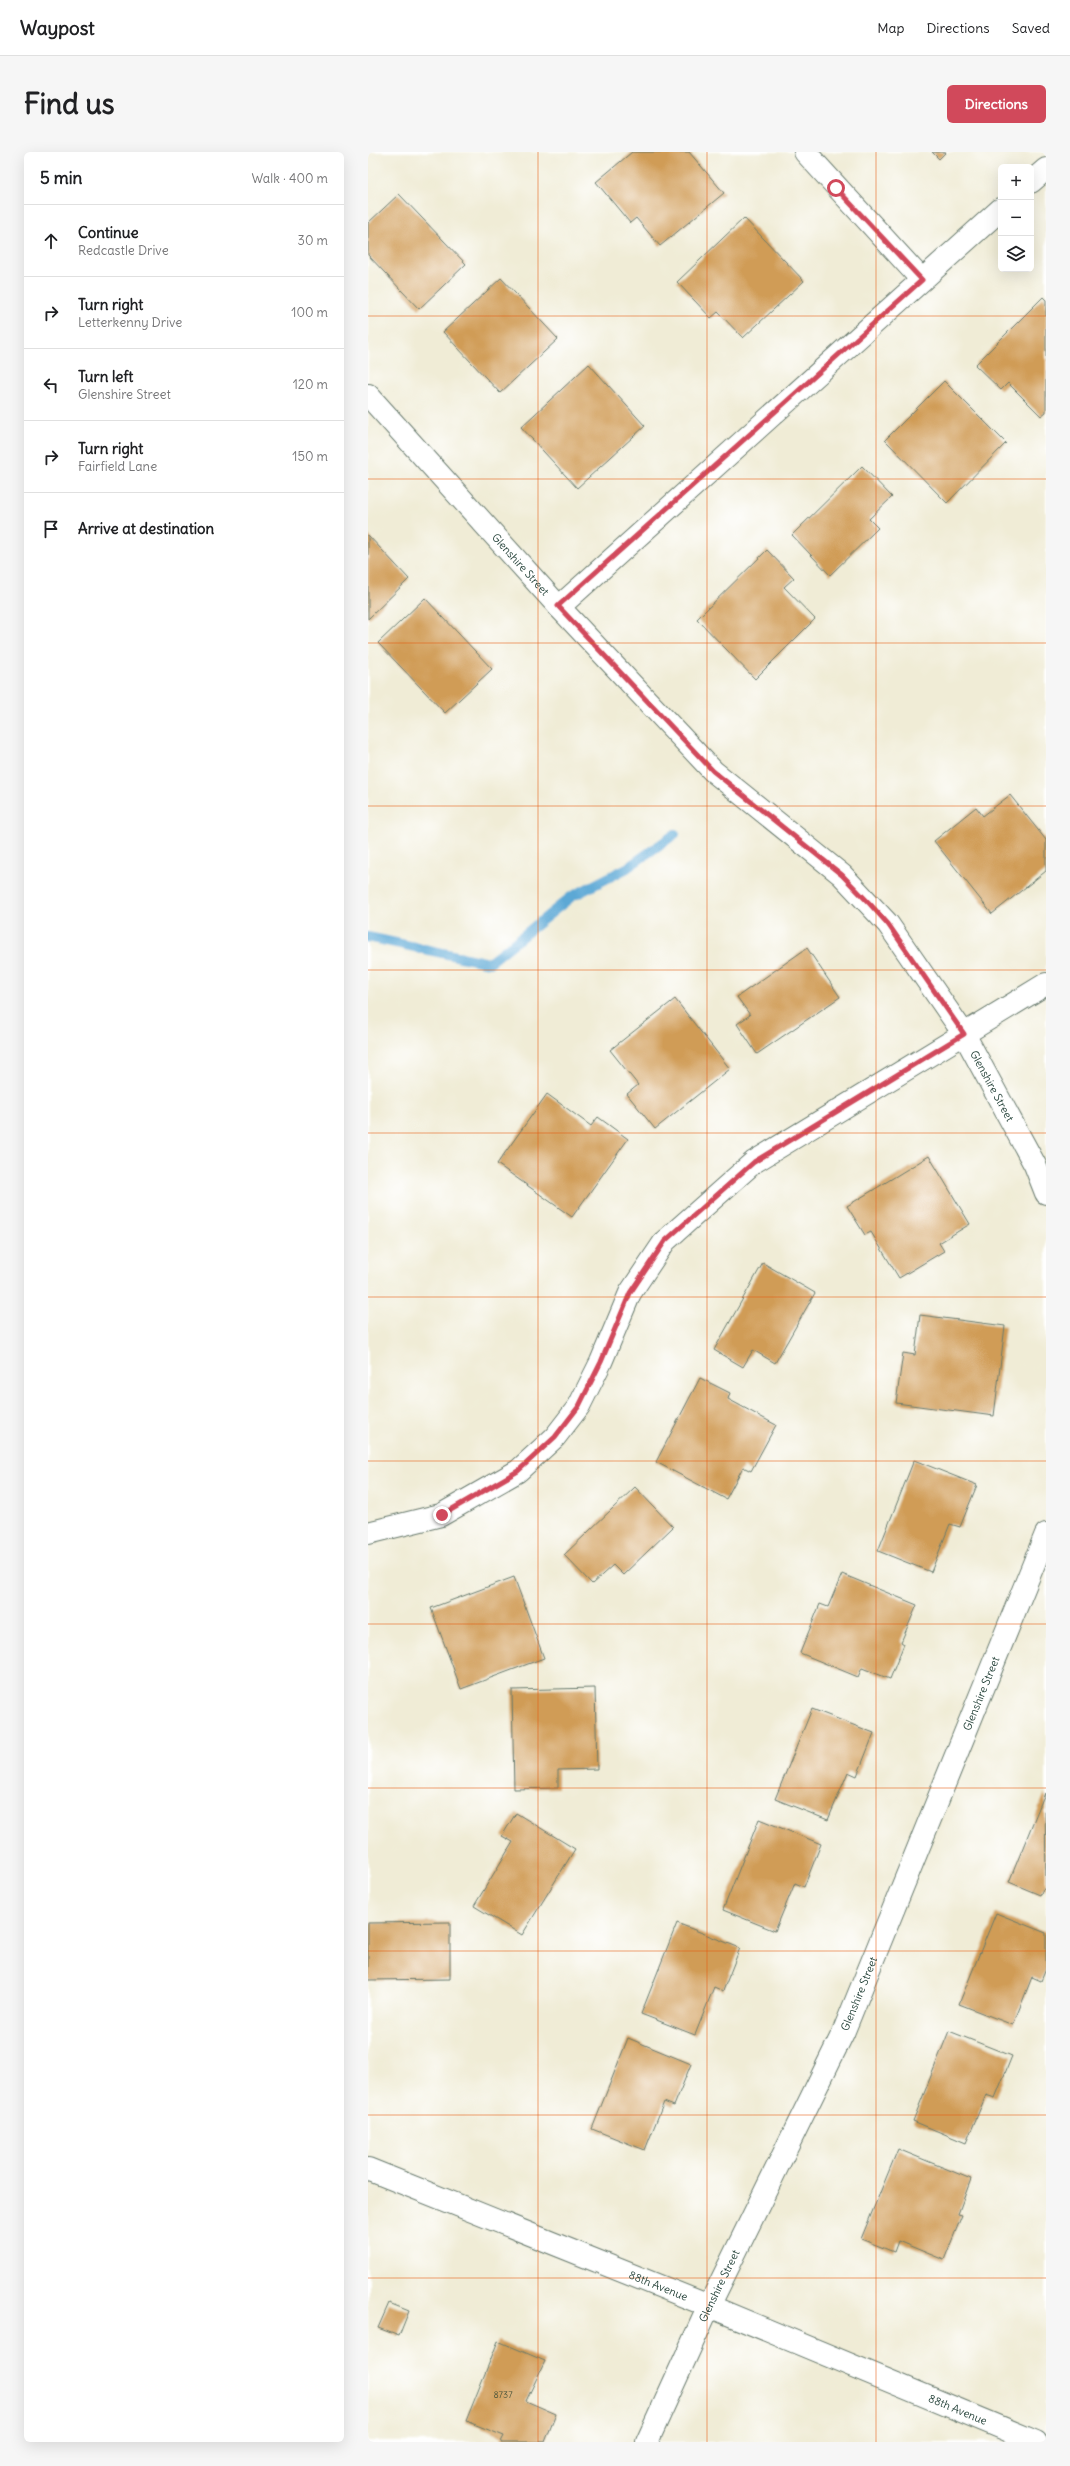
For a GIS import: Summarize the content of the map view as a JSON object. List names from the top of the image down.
{
  "streets": {
    "street": ["Glenshire Street", "88th Avenue"]
  },
  "crossings": [
    ["Glenshire Street", "88th Avenue"]
  ],
  "house_numbers": ["8737"],
  "page": {
    "header": "Waypost",
    "nav": ["Map", "Directions", "Saved"],
    "buttons": "Directions",
    "title": "Find us",
    "heading": ["5 min", "Walk · 400 m"],
    "map_buttons": ["+", "−"],
    "list": [
      ["Continue", "Redcastle Drive", "30 m"],
      ["Turn right", "Letterkenny Drive", "100 m"],
      ["Turn left", "Glenshire Street", "120 m"],
      ["Turn right", "Fairfield Lane", "150 m"],
      "Arrive at destination"
    ]
  }
}
